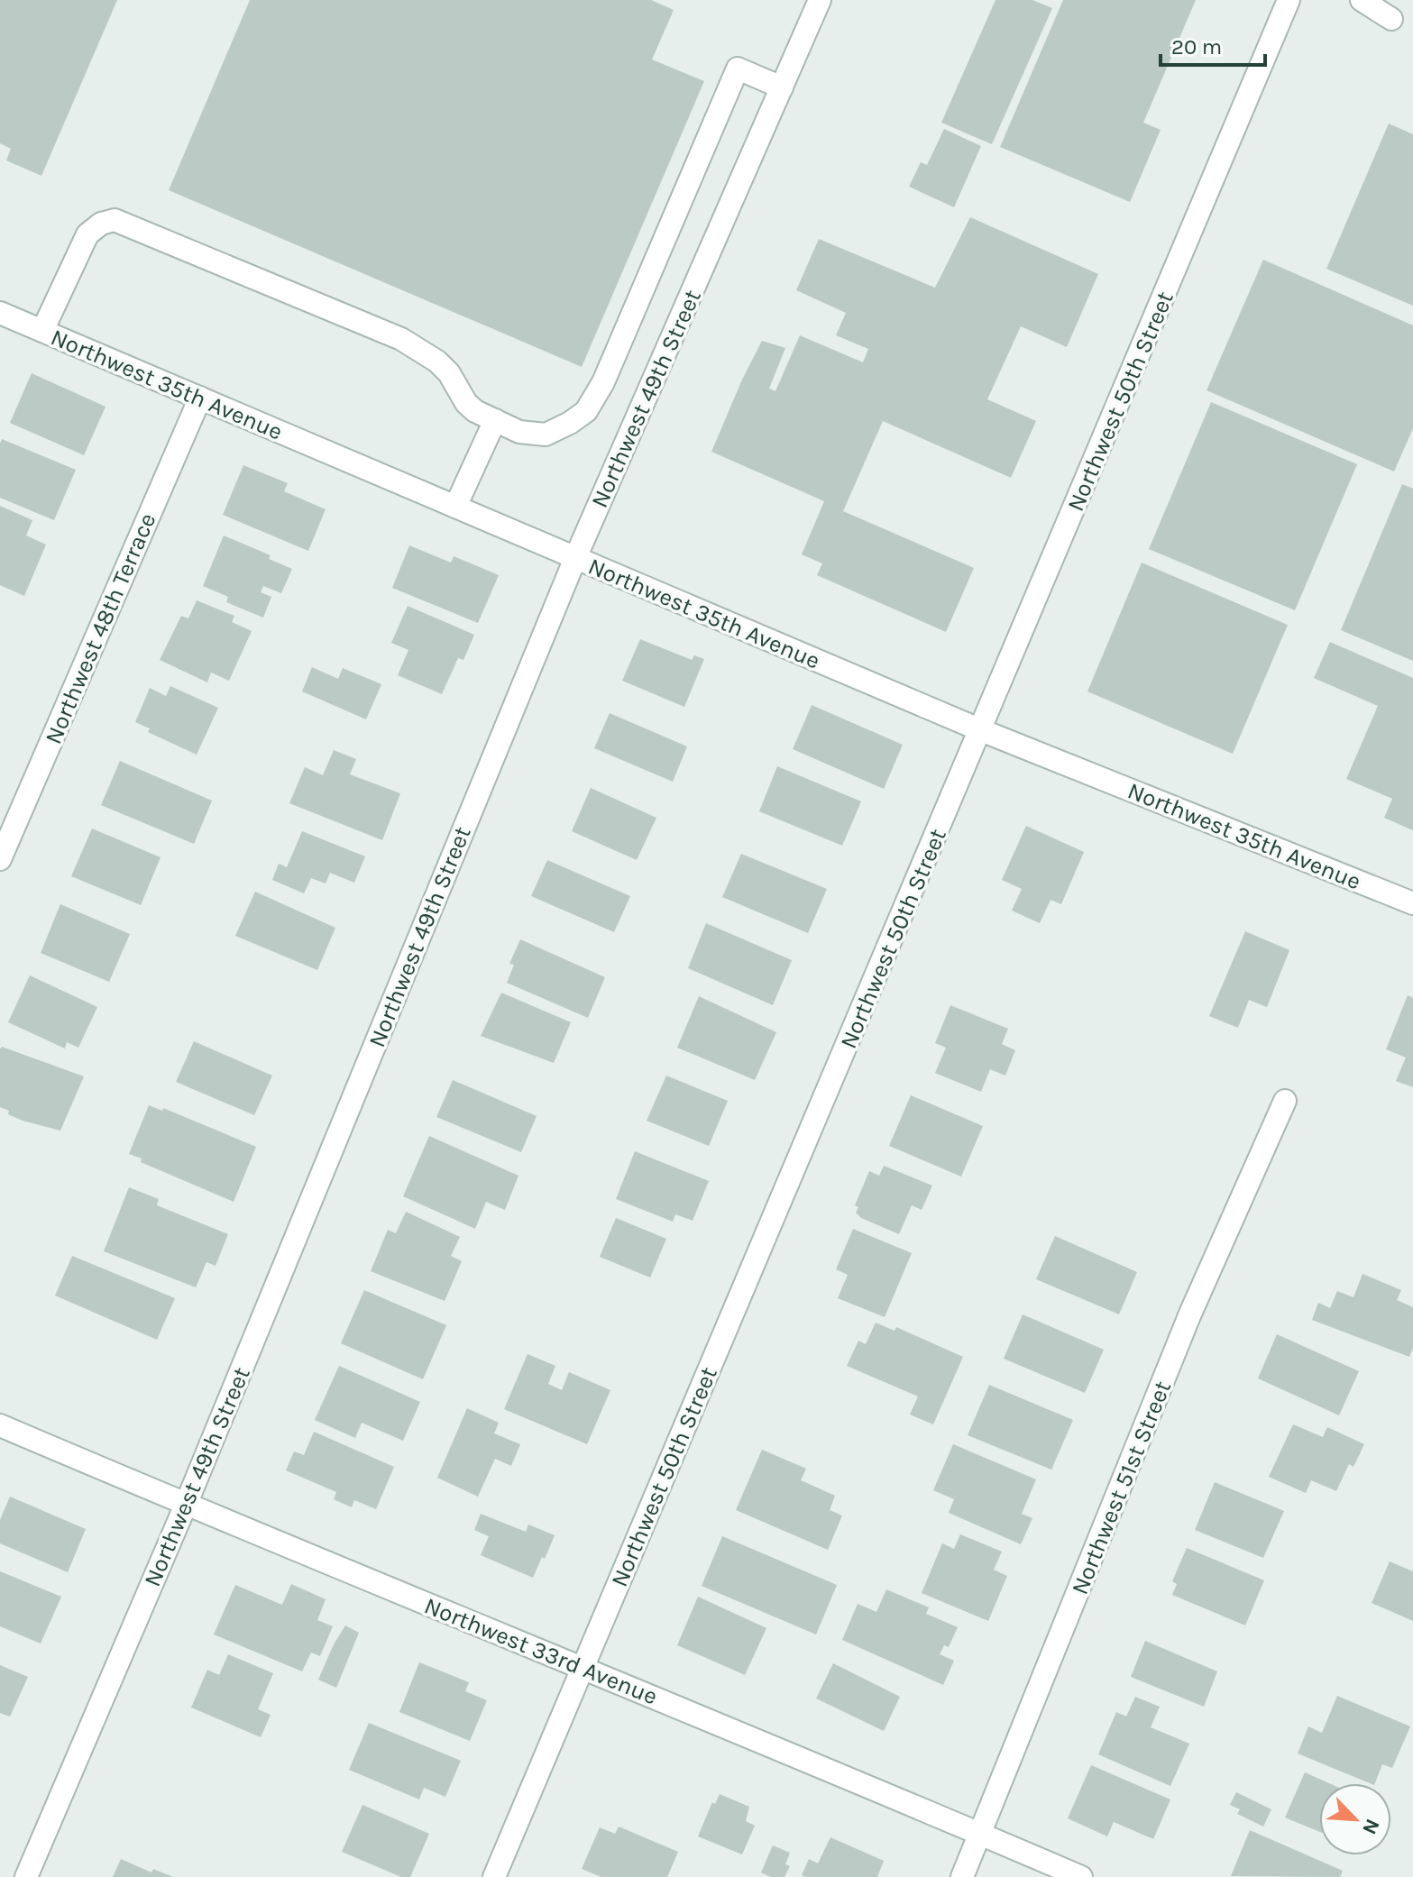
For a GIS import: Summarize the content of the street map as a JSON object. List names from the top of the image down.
{
  "streets": {
    "street": [
      "Northwest 35th Avenue",
      "Northwest 49th Street",
      "Northwest 50th Street",
      "Northwest 48th Terrace",
      "Northwest 51st Street",
      "Northwest 33rd Avenue"
    ]
  },
  "crossings": [
    ["Northwest 35th Avenue", "Northwest 49th Street"],
    ["Northwest 35th Avenue", "Northwest 50th Street"],
    ["Northwest 35th Avenue", "Northwest 48th Terrace"],
    ["Northwest 49th Street", "Northwest 33rd Avenue"],
    ["Northwest 50th Street", "Northwest 33rd Avenue"],
    ["Northwest 51st Street", "Northwest 33rd Avenue"]
  ],
  "scale_bar": "20 m",
  "north": "bottom right"
}
